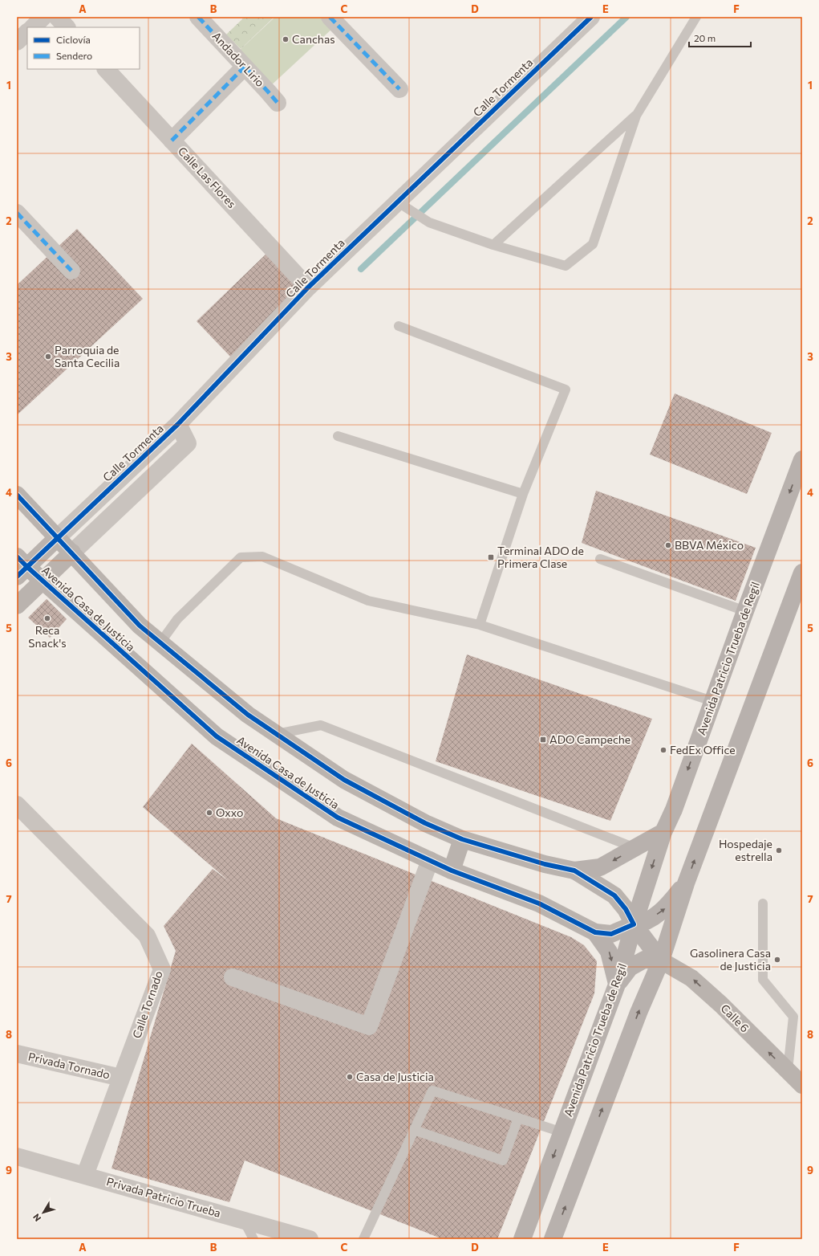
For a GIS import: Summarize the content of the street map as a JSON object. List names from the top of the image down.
{
  "streets": {
    "main road": ["Avenida Patricio Trueba de Regil"],
    "street": [
      "Andador Lirio",
      "Calle Tormenta",
      "Calle Las Flores",
      "Avenida Casa de Justicia",
      "Calle Tornado",
      "Calle 6",
      "Privada Tornado",
      "Privada Patricio Trueba"
    ]
  },
  "crossings": [
    ["Calle Tormenta", "Calle Las Flores"],
    ["Calle Tormenta", "Avenida Casa de Justicia"],
    ["Avenida Casa de Justicia", "Avenida Patricio Trueba de Regil"],
    ["Calle Tornado", "Privada Tornado"],
    ["Calle Tornado", "Privada Patricio Trueba"]
  ],
  "one_way": ["Calle 6"],
  "places": {
    "other": [
      "Canchas",
      "Parroquia de Santa Cecilia",
      "BBVA México",
      "Reca Snack's",
      "FedEx Office",
      "Oxxo",
      "Hospedaje estrella",
      "Gasolinera Casa de Justicia",
      "Casa de Justicia"
    ],
    "transit": ["Terminal ADO de Primera Clase", "ADO Campeche"]
  },
  "legend": ["Ciclovía", "Sendero"],
  "scale_bar": "20 m",
  "north": "bottom left",
  "grid": {
    "columns": [
      "A",
      "B",
      "C",
      "D",
      "E",
      "F"
    ],
    "rows": [
      "1",
      "2",
      "3",
      "4",
      "5",
      "6",
      "7",
      "8",
      "9"
    ]
  }
}
